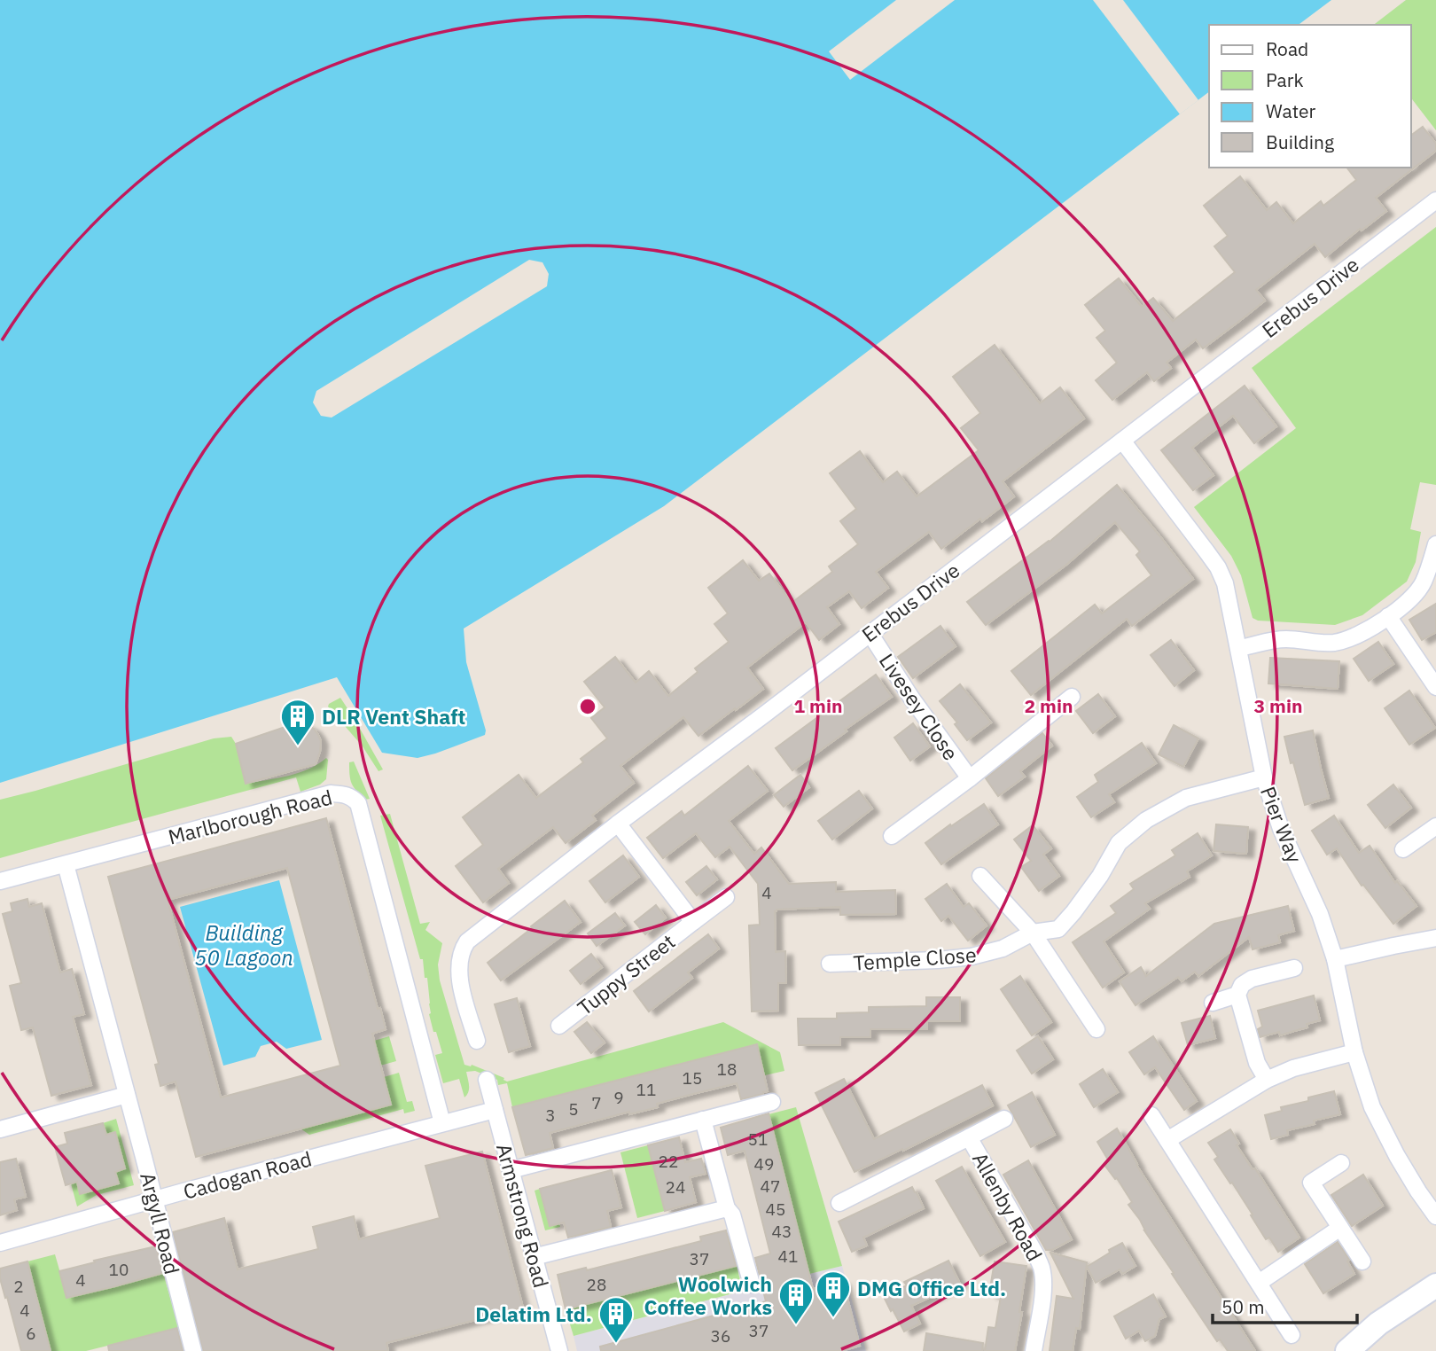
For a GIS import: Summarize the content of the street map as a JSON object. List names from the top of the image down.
{
  "streets": {
    "street": [
      "Erebus Drive",
      "Livesey Close",
      "Marlborough Road",
      "Pier Way",
      "Temple Close",
      "Tuppy Street",
      "Cadogan Road",
      "Allenby Road",
      "Armstrong Road",
      "Argyll Road"
    ]
  },
  "crossings": [
    ["Erebus Drive", "Livesey Close"],
    ["Erebus Drive", "Pier Way"],
    ["Erebus Drive", "Tuppy Street"],
    ["Marlborough Road", "Cadogan Road"],
    ["Marlborough Road", "Argyll Road"],
    ["Pier Way", "Temple Close"],
    ["Cadogan Road", "Armstrong Road"],
    ["Cadogan Road", "Argyll Road"]
  ],
  "water": ["Building 50 Lagoon"],
  "places": {
    "building": [
      "DLR Vent Shaft",
      "DMG Office Ltd.",
      "Woolwich Coffee Works",
      "Delatim Ltd."
    ]
  },
  "house_numbers": [
    "4",
    "18",
    "15",
    "11",
    "9",
    "7",
    "5",
    "3",
    "51",
    "22",
    "49",
    "47",
    "24",
    "45",
    "43",
    "41",
    "37",
    "10",
    "4",
    "28",
    "2",
    "4",
    "37",
    "6",
    "36"
  ],
  "legend": [
    "Road",
    "Park",
    "Water",
    "Building"
  ],
  "scale_bar": "50 m",
  "rings": ["1 min", "2 min", "3 min"]
}
